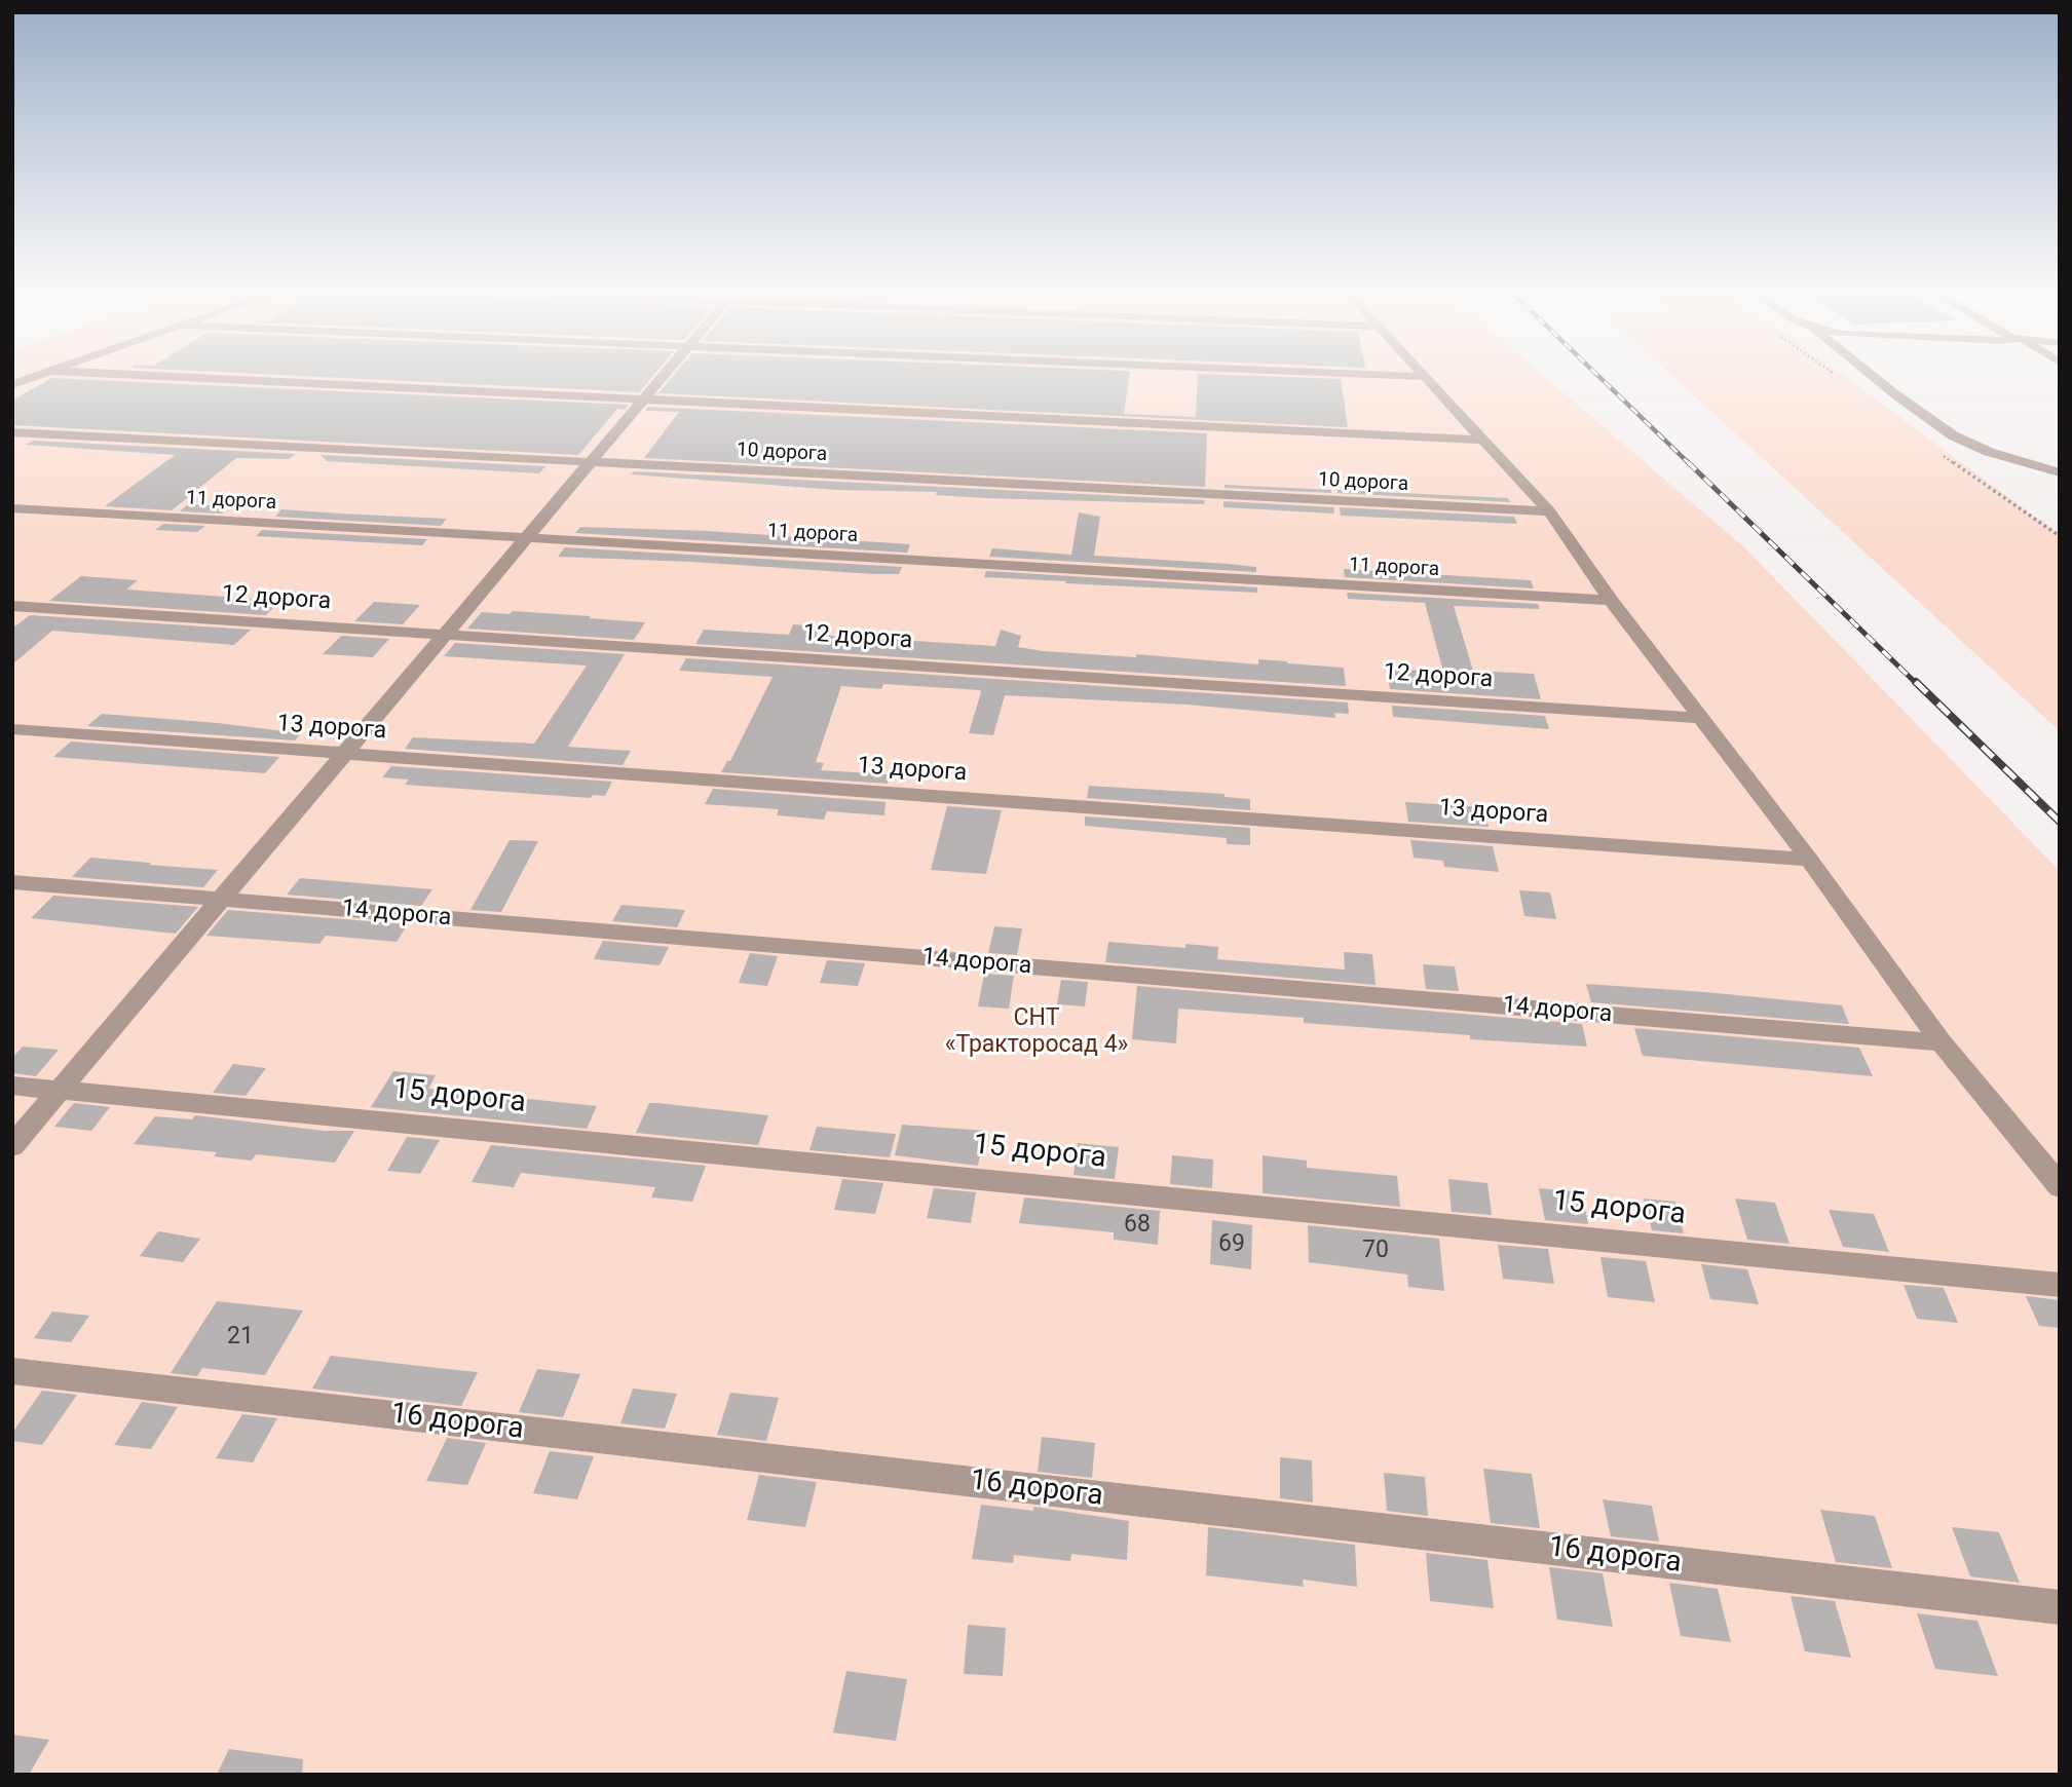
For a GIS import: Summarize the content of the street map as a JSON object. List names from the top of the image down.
{
  "streets": {
    "street": [
      "10 дорога",
      "11 дорога",
      "12 дорога",
      "13 дорога",
      "14 дорога",
      "15 дорога",
      "16 дорога"
    ]
  },
  "parks": ["СНТ «Тракторосад 4»"],
  "house_numbers": [
    "68",
    "69",
    "70",
    "21"
  ]
}
